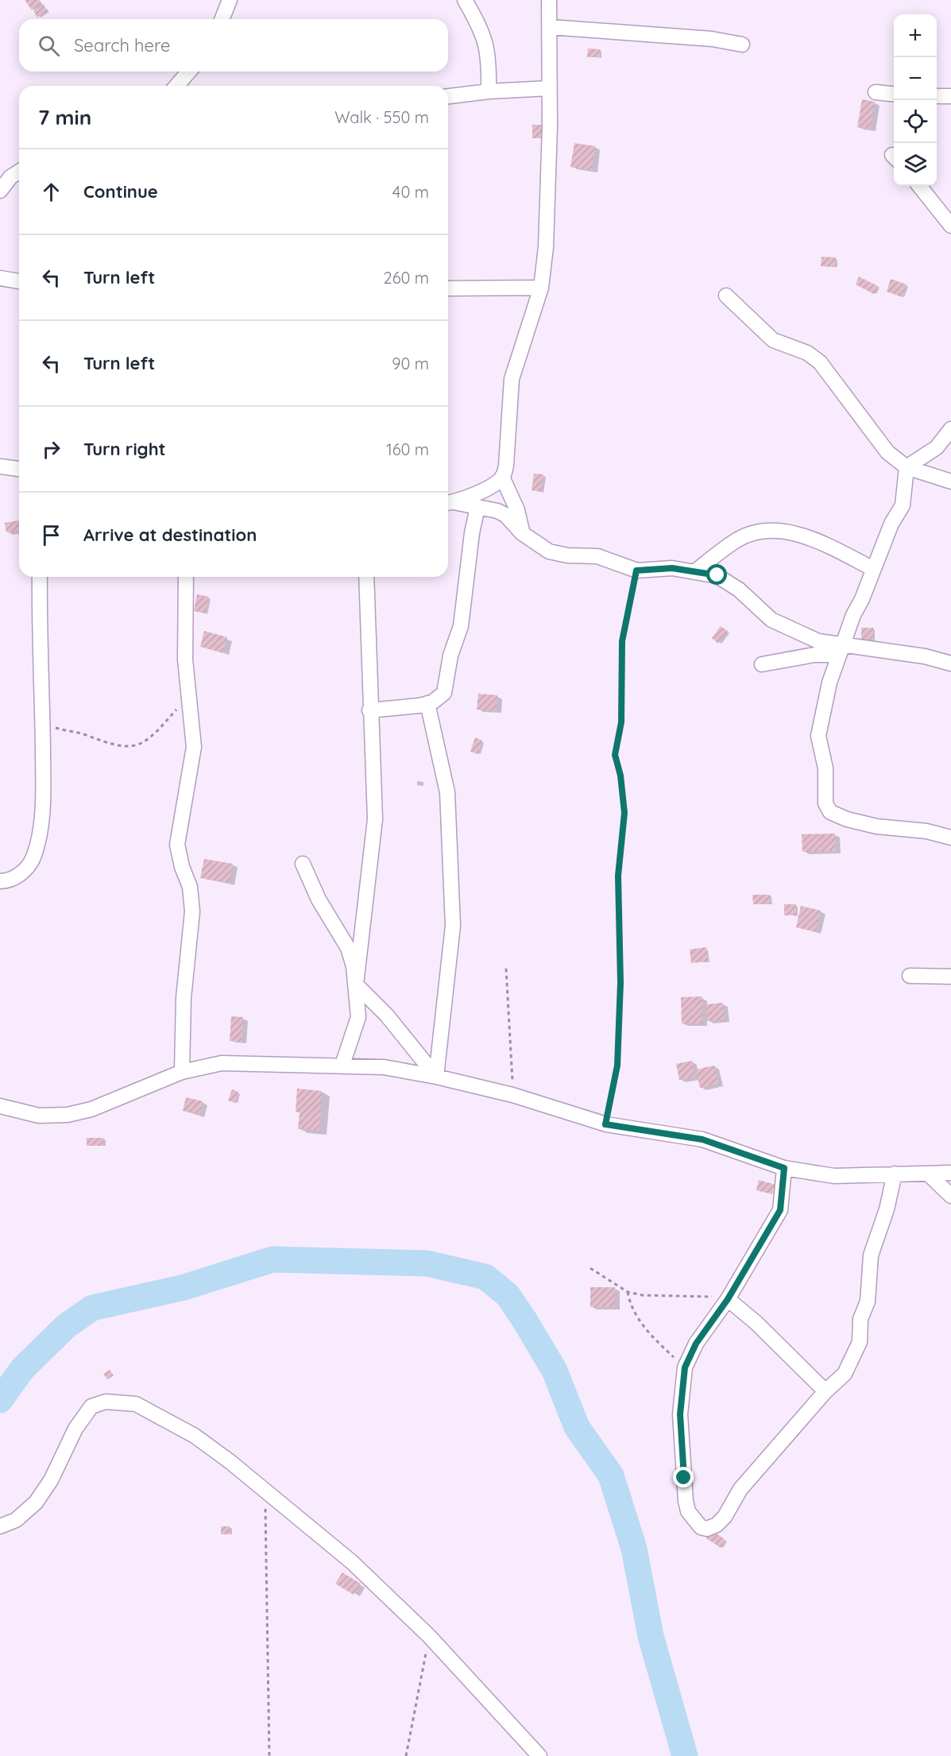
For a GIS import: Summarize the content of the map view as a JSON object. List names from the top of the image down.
{
  "page": {
    "map_buttons": ["+", "−"],
    "search": "Search here",
    "heading": ["7 min", "Walk · 550 m"],
    "list": [
      ["Continue", "40 m"],
      ["Turn left", "260 m"],
      ["Turn left", "90 m"],
      ["Turn right", "160 m"],
      "Arrive at destination"
    ]
  }
}
